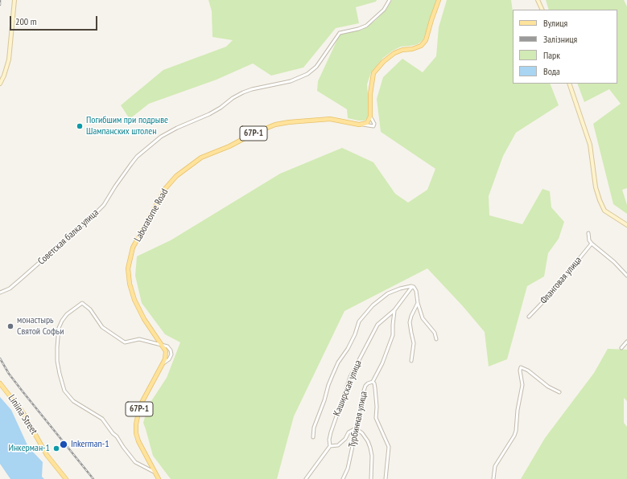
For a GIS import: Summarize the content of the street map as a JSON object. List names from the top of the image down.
{
  "streets": {
    "main road": ["67Р-1", "Laboratorne Road", "Liniina Street"],
    "street": [
      "Советская балка улица",
      "Фланговая улица",
      "Каширская улица",
      "Турбинная улица"
    ]
  },
  "crossings": [
    ["67Р-1", "Laboratorne Road"],
    ["Каширская улица", "Турбинная улица"]
  ],
  "places": [
    "Погибшим при подрыве Шампанских штолен",
    "монастырь Святой Софьи",
    "Inkerman-1",
    "Инкерман-1"
  ],
  "legend": [
    "Вулиця",
    "Залізниця",
    "Парк",
    "Вода"
  ],
  "scale_bar": "200 m"
}
